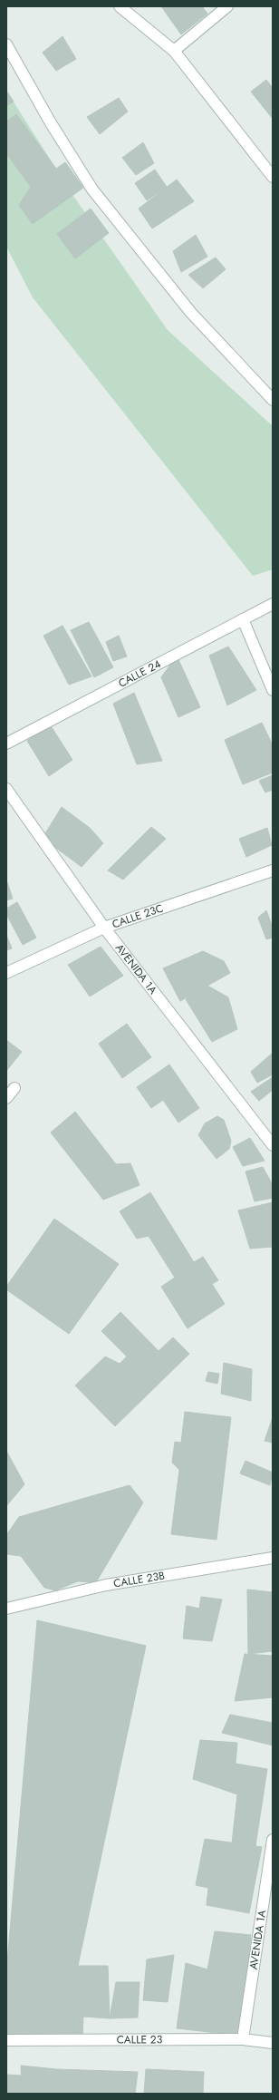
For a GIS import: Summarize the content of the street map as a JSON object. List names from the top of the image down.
{
  "streets": {
    "street": [
      "CALLE 24",
      "CALLE 23C",
      "AVENIDA 1A",
      "CALLE 23B",
      "CALLE 23"
    ]
  },
  "crossings": [
    ["CALLE 23C", "AVENIDA 1A"],
    ["AVENIDA 1A", "CALLE 23"]
  ]
}
